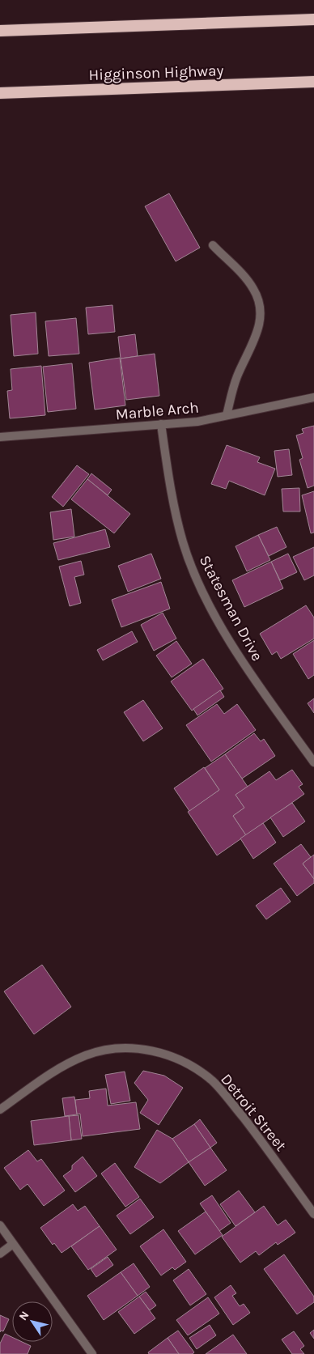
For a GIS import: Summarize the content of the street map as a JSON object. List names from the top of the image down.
{
  "streets": {
    "highway": ["Higginson Highway"],
    "street": ["Marble Arch", "Statesman Drive", "Detroit Street"]
  },
  "crossings": [
    ["Marble Arch", "Statesman Drive"]
  ],
  "north": "top left"
}
